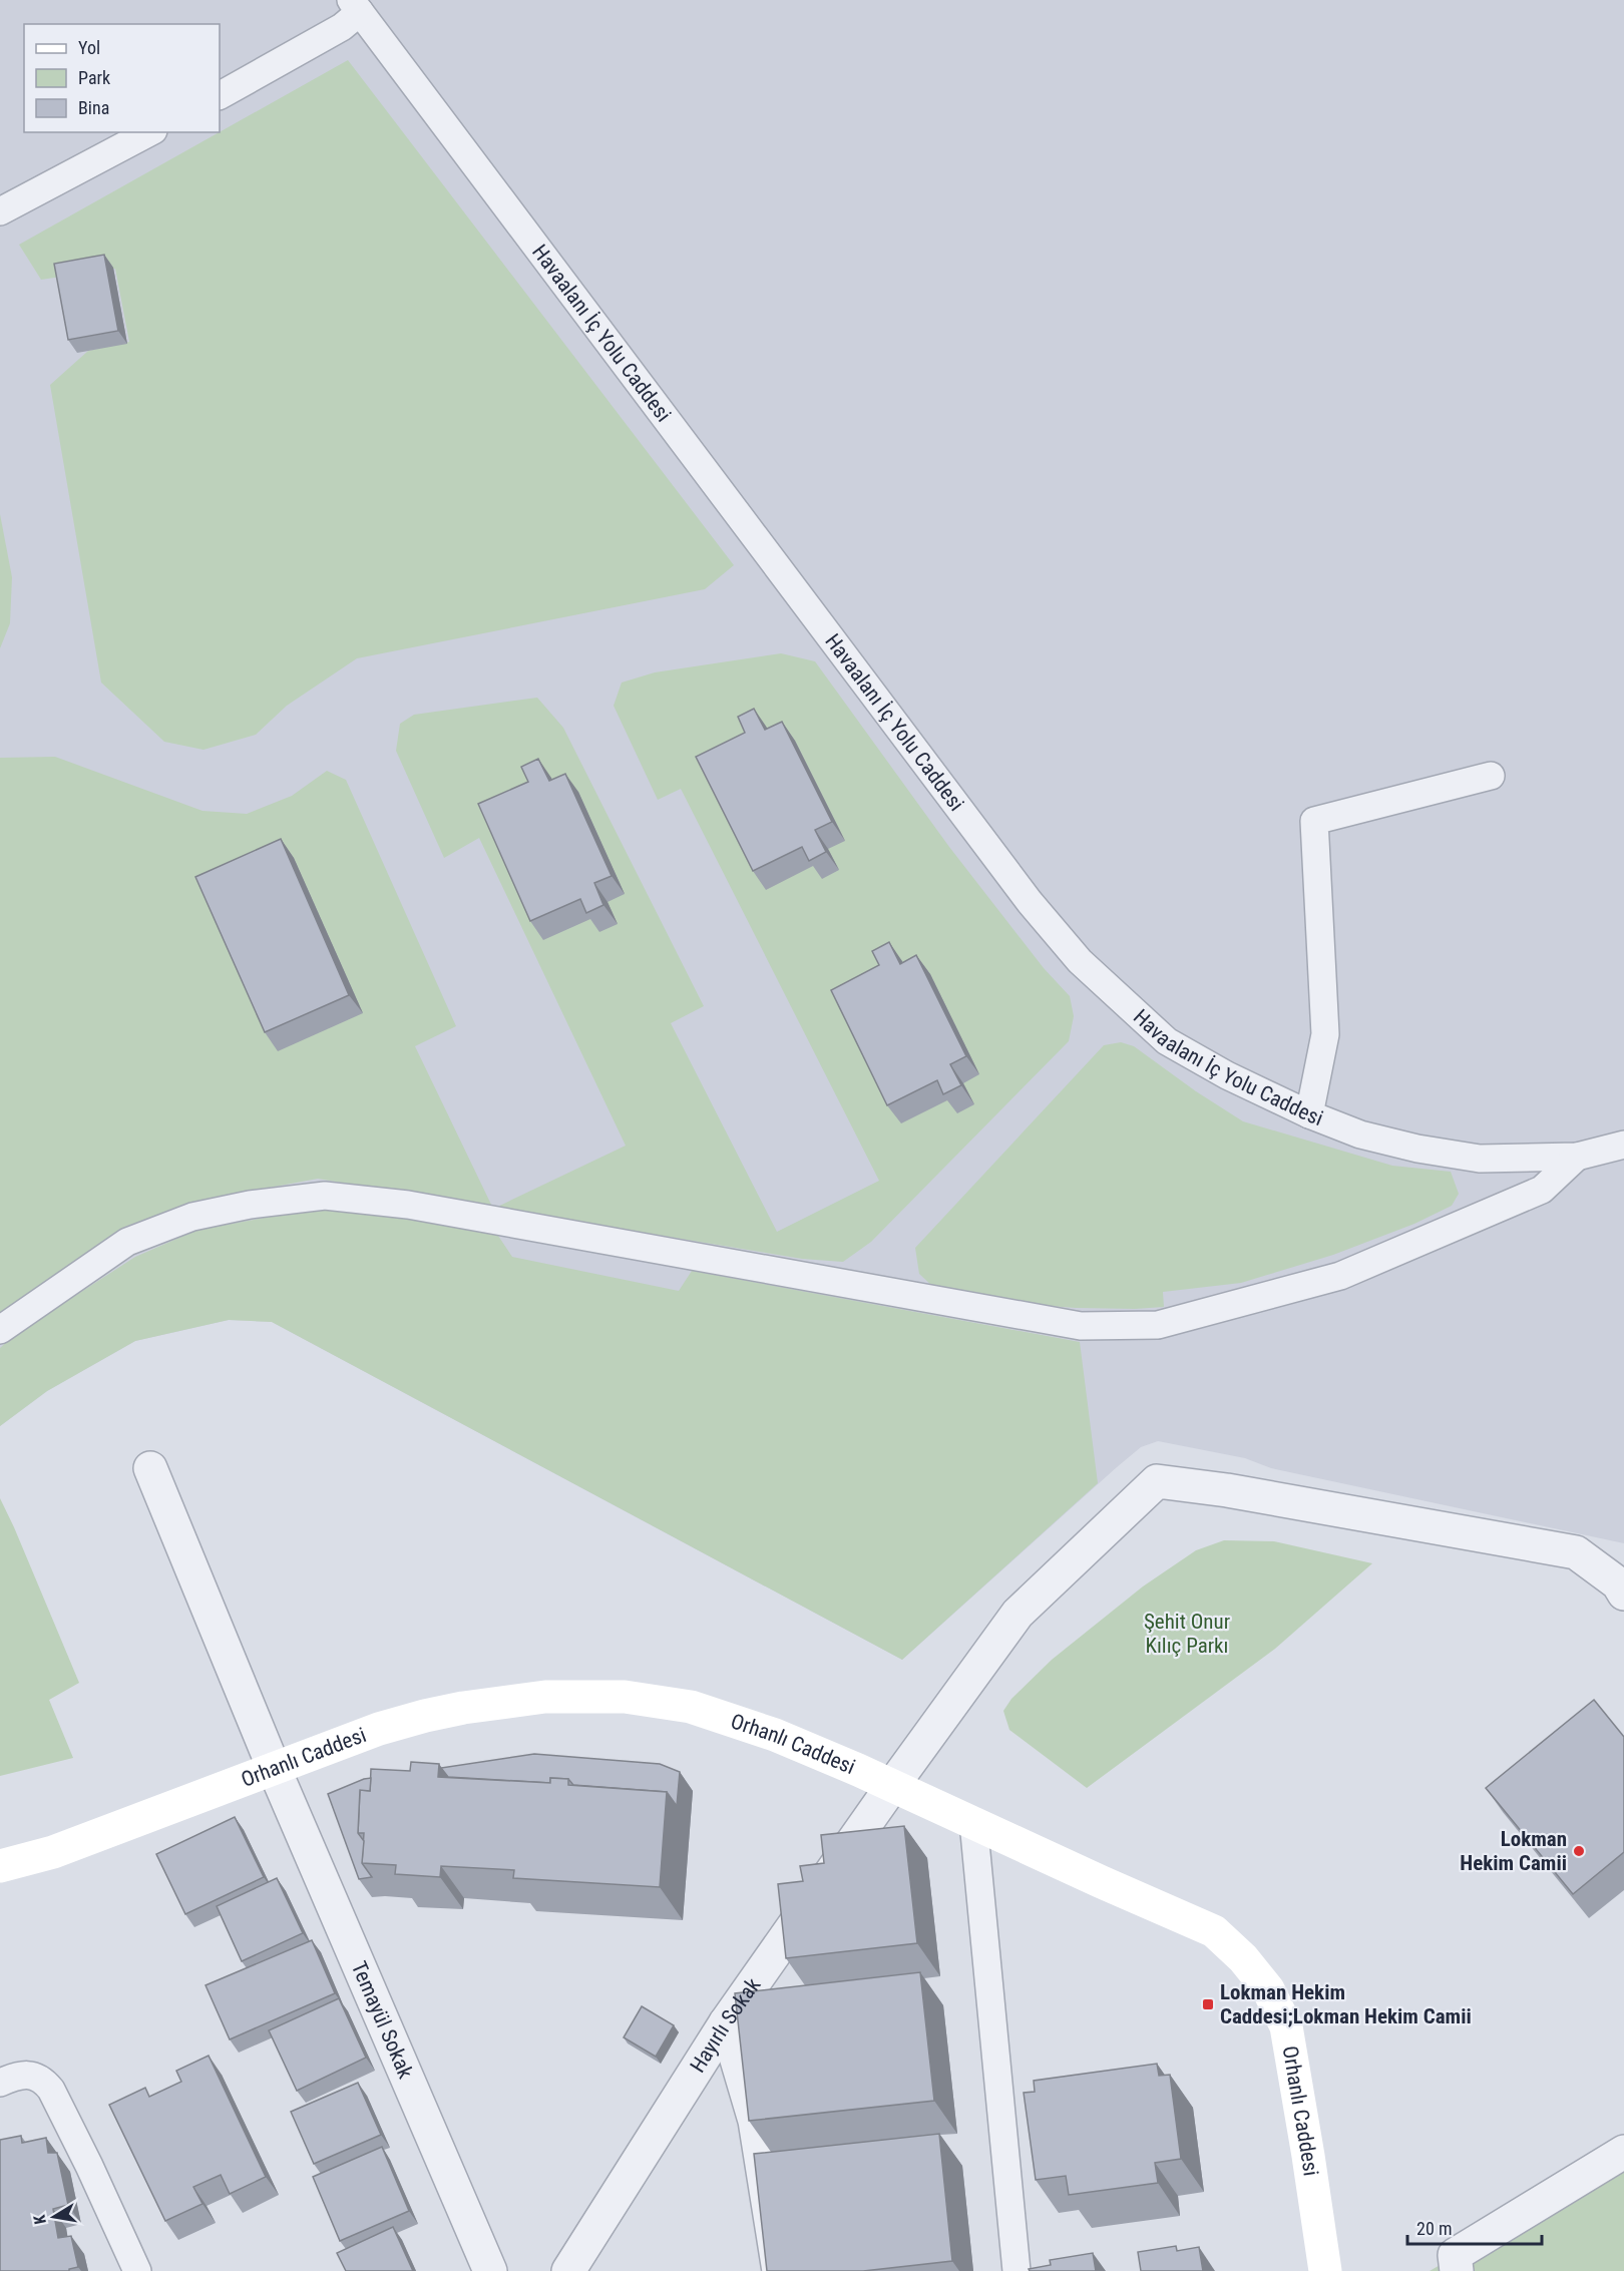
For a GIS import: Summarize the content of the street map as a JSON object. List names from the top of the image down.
{
  "streets": {
    "street": ["Orhanlı Caddesi", "Temayül Sokak", "Hayırlı Sokak"],
    "lane": ["Havaalanı İç Yolu Caddesi"]
  },
  "crossings": [
    ["Orhanlı Caddesi", "Temayül Sokak"],
    ["Orhanlı Caddesi", "Hayırlı Sokak"]
  ],
  "parks": ["Şehit Onur Kılıç Parkı"],
  "places": {
    "other": ["Lokman Hekim Camii"],
    "transit": ["Lokman Hekim Caddesi;Lokman Hekim Camii"]
  },
  "legend": ["Yol", "Park", "Bina"],
  "scale_bar": "20 m",
  "north": "left"
}
